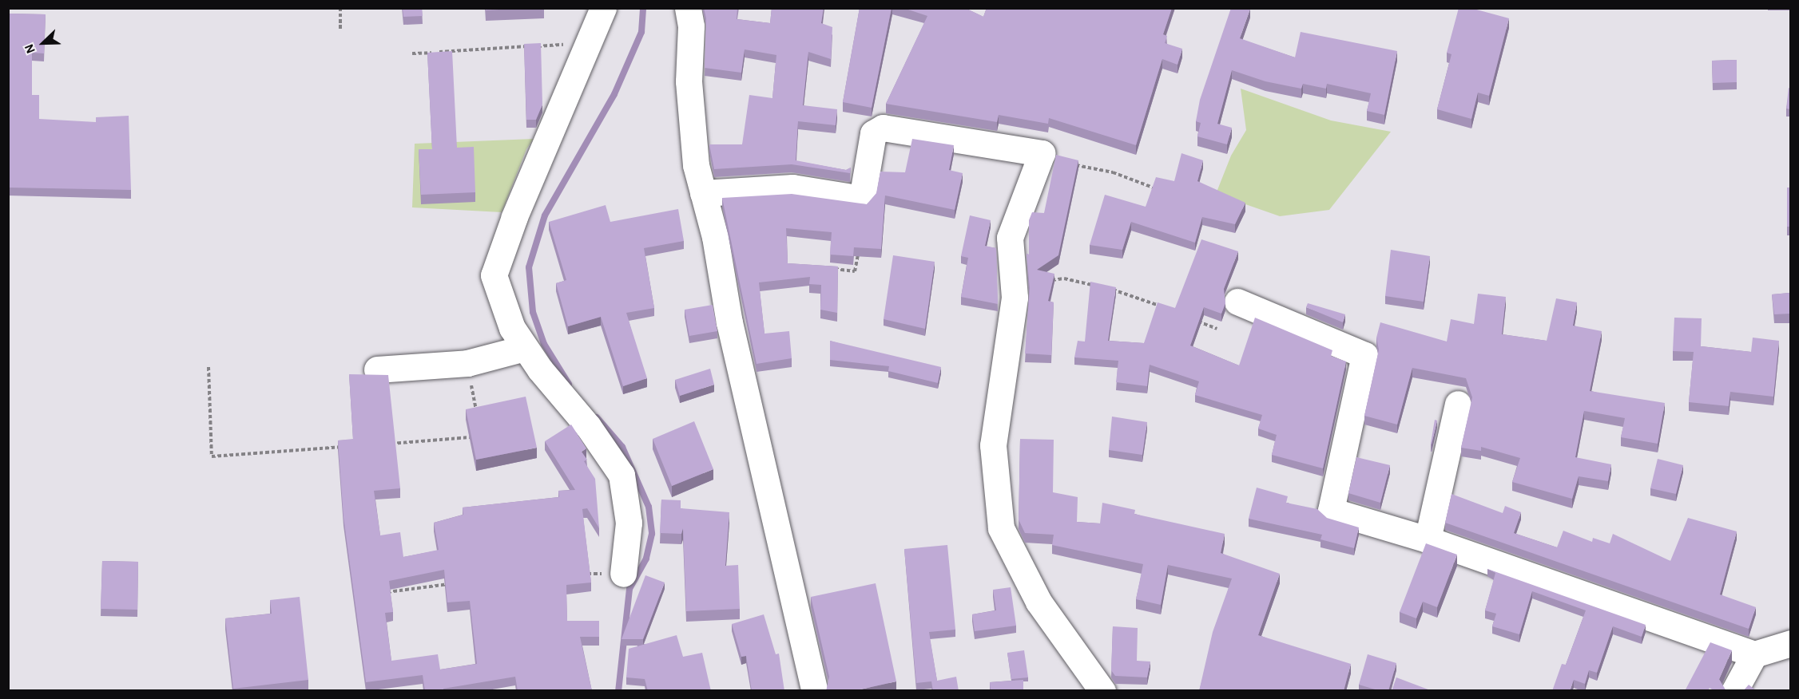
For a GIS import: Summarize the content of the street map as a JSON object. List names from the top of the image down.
{
  "north": "bottom left"
}
